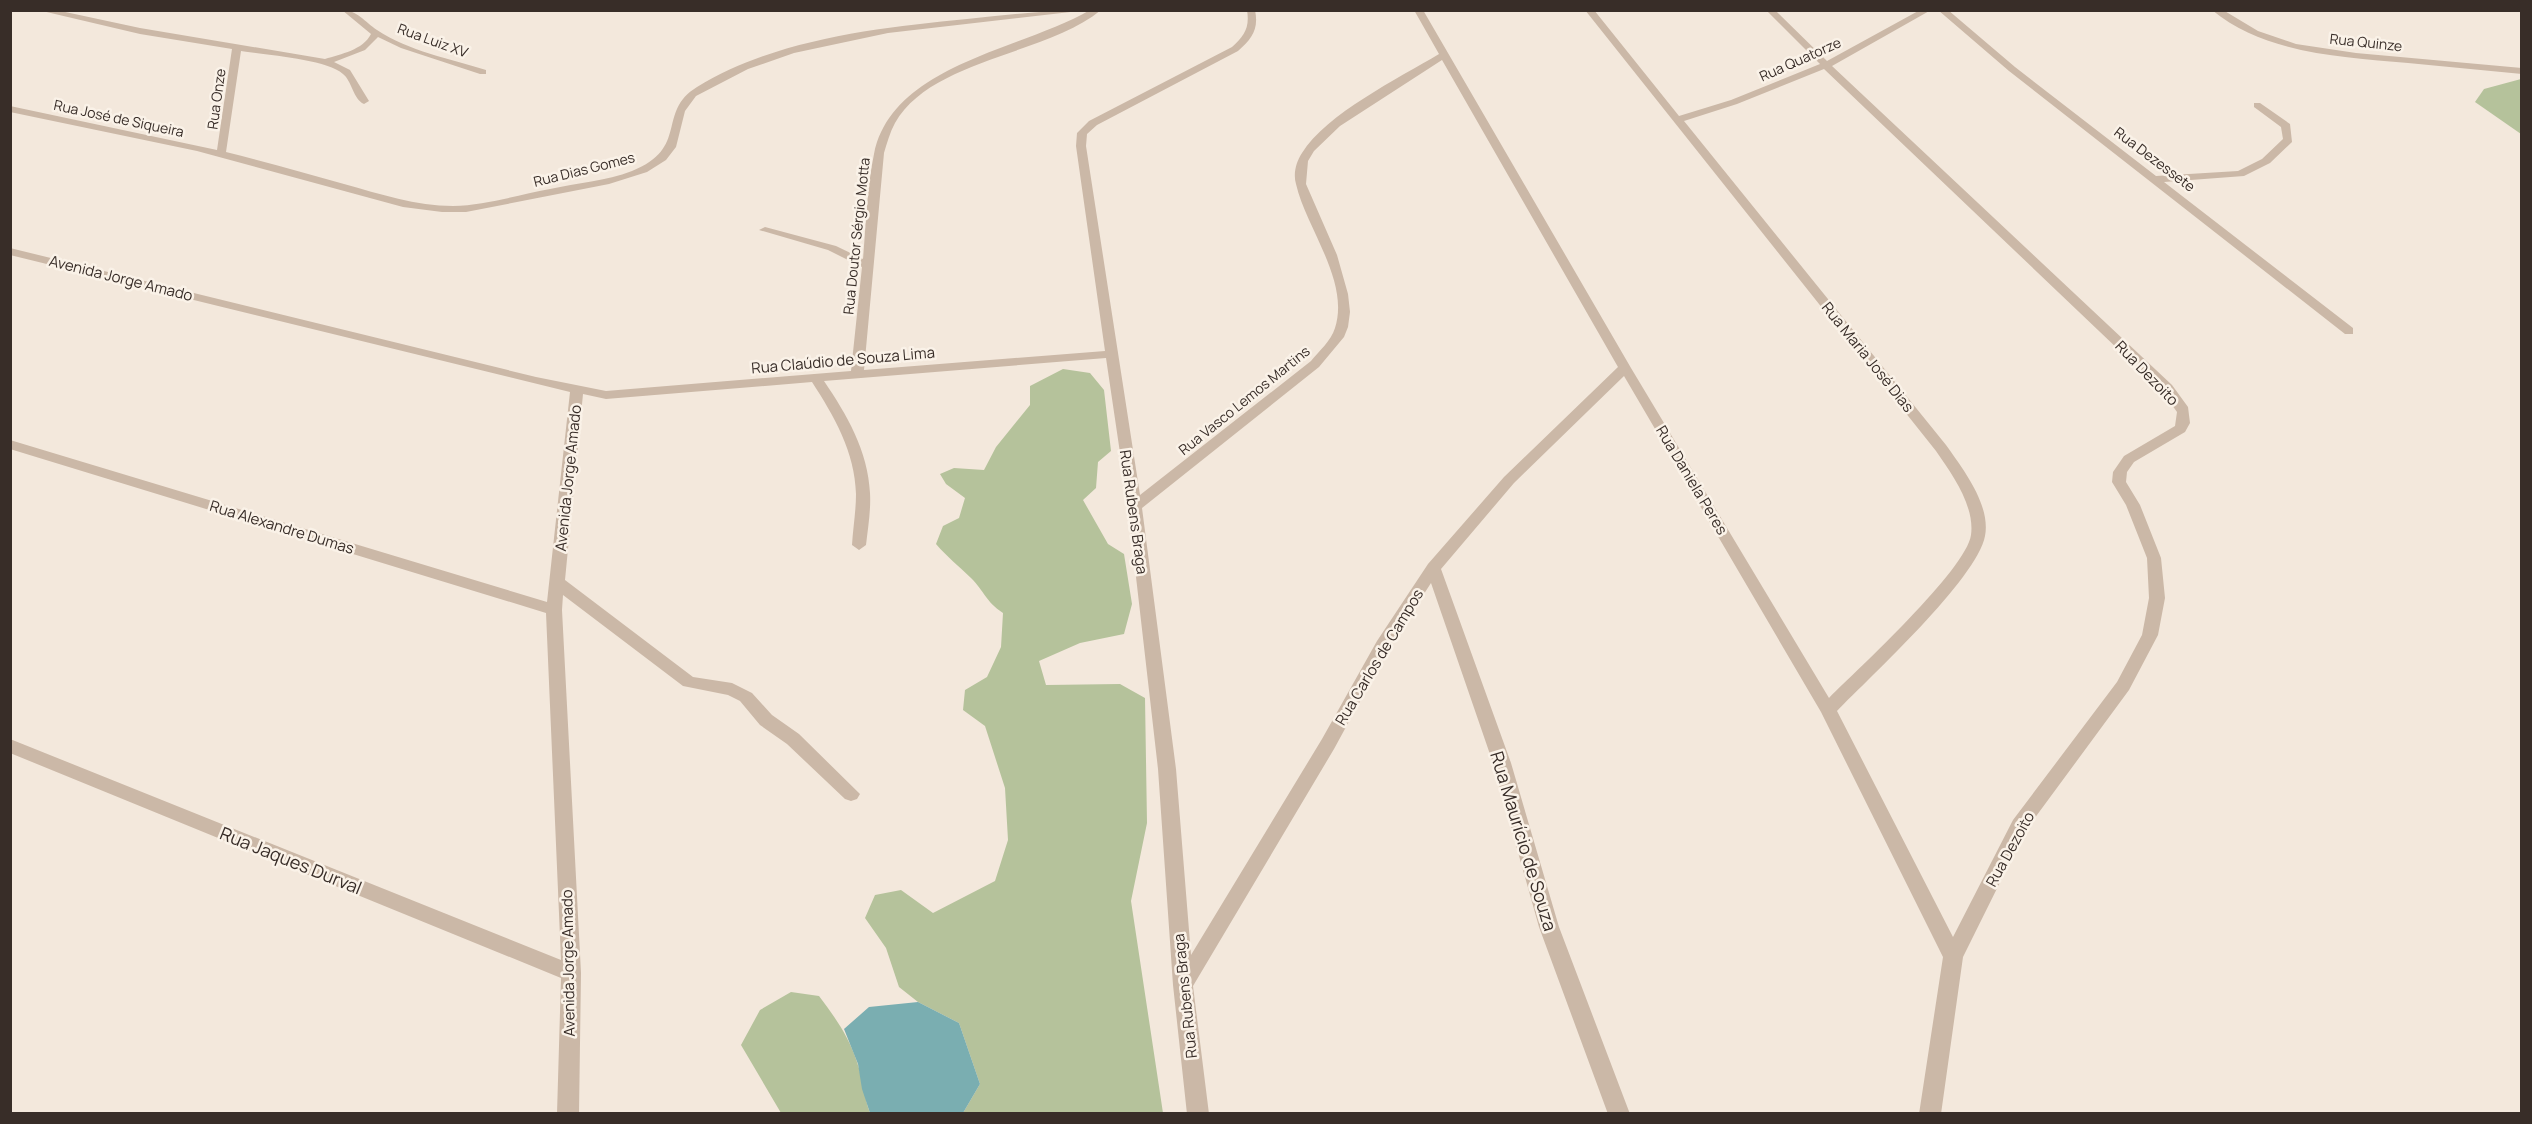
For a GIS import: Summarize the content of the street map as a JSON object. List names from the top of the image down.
{
  "streets": {
    "street": [
      "Rua Luiz XV",
      "Rua Quinze",
      "Rua Quatorze",
      "Rua Onze",
      "Rua José de Siqueira",
      "Rua Dezessete",
      "Rua Dias Gomes",
      "Rua Doutor Sérgio Motta",
      "Avenida Jorge Amado",
      "Rua Maria José Dias",
      "Rua Claúdio de Souza Lima",
      "Rua Dezoito",
      "Rua Vasco Lemos Martins",
      "Rua Daniela Peres",
      "Rua Rubens Braga",
      "Rua Alexandre Dumas",
      "Rua Carlos de Campos",
      "Rua Maurício de Souza",
      "Rua Jaques Durval"
    ]
  },
  "crossings": [
    ["Rua Quatorze", "Rua Maria José Dias"],
    ["Rua Quatorze", "Rua Dezoito"],
    ["Rua Onze", "Rua José de Siqueira"],
    ["Rua Onze", "Rua Dias Gomes"],
    ["Rua José de Siqueira", "Rua Dias Gomes"],
    ["Rua Doutor Sérgio Motta", "Rua Claúdio de Souza Lima"],
    ["Avenida Jorge Amado", "Rua Claúdio de Souza Lima"],
    ["Avenida Jorge Amado", "Rua Alexandre Dumas"],
    ["Avenida Jorge Amado", "Rua Jaques Durval"],
    ["Rua Maria José Dias", "Rua Daniela Peres"],
    ["Rua Claúdio de Souza Lima", "Rua Rubens Braga"],
    ["Rua Dezoito", "Rua Daniela Peres"],
    ["Rua Vasco Lemos Martins", "Rua Daniela Peres"],
    ["Rua Vasco Lemos Martins", "Rua Rubens Braga"],
    ["Rua Daniela Peres", "Rua Carlos de Campos"],
    ["Rua Rubens Braga", "Rua Carlos de Campos"],
    ["Rua Carlos de Campos", "Rua Maurício de Souza"]
  ]
}
